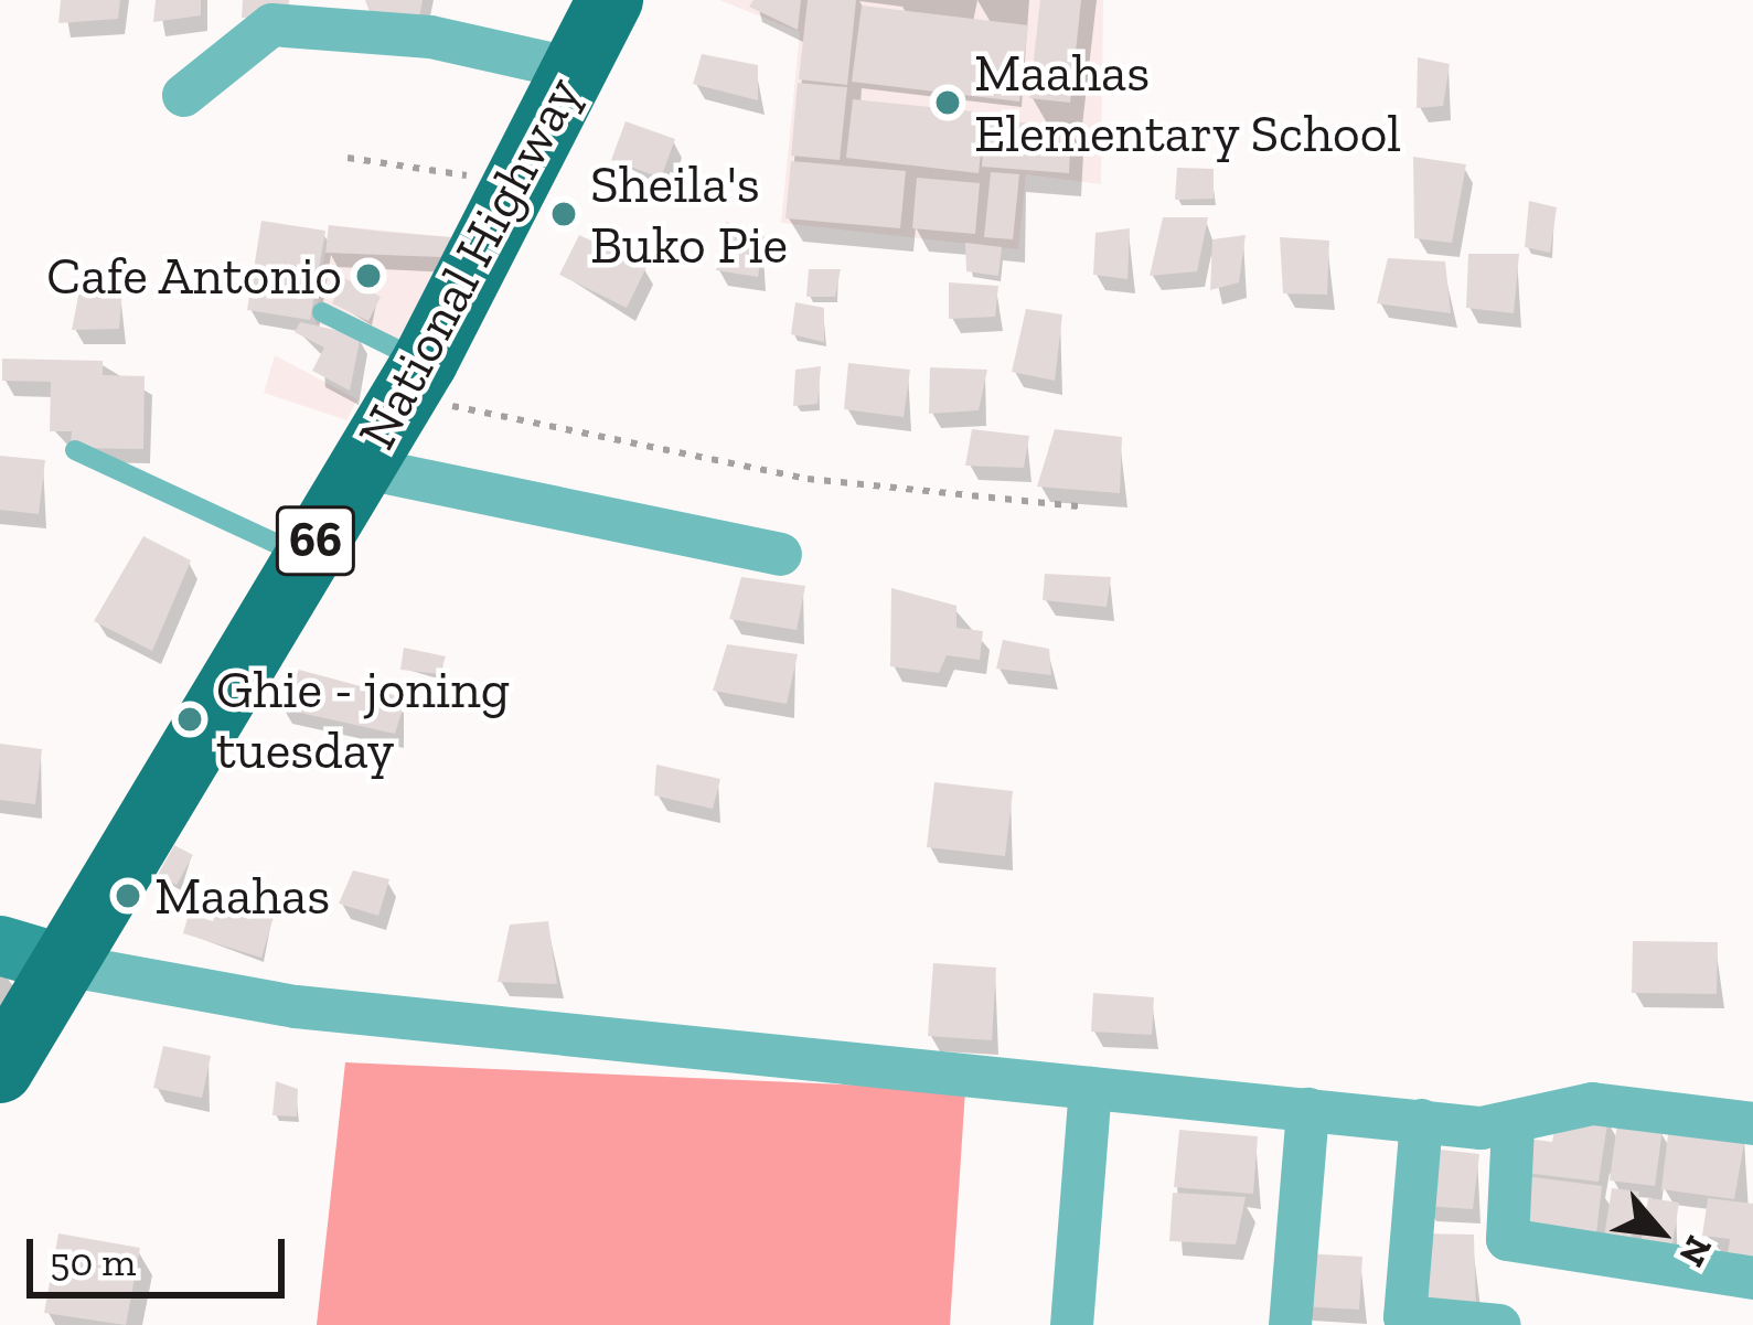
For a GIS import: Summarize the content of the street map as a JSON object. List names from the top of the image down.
{
  "streets": {
    "main road": ["National Highway", "66"]
  },
  "places": [
    "Maahas Elementary School",
    "Sheila's Buko Pie",
    "Cafe Antonio",
    "Ghie - joning tuesday",
    "Maahas"
  ],
  "scale_bar": "50 m",
  "north": "bottom right"
}
